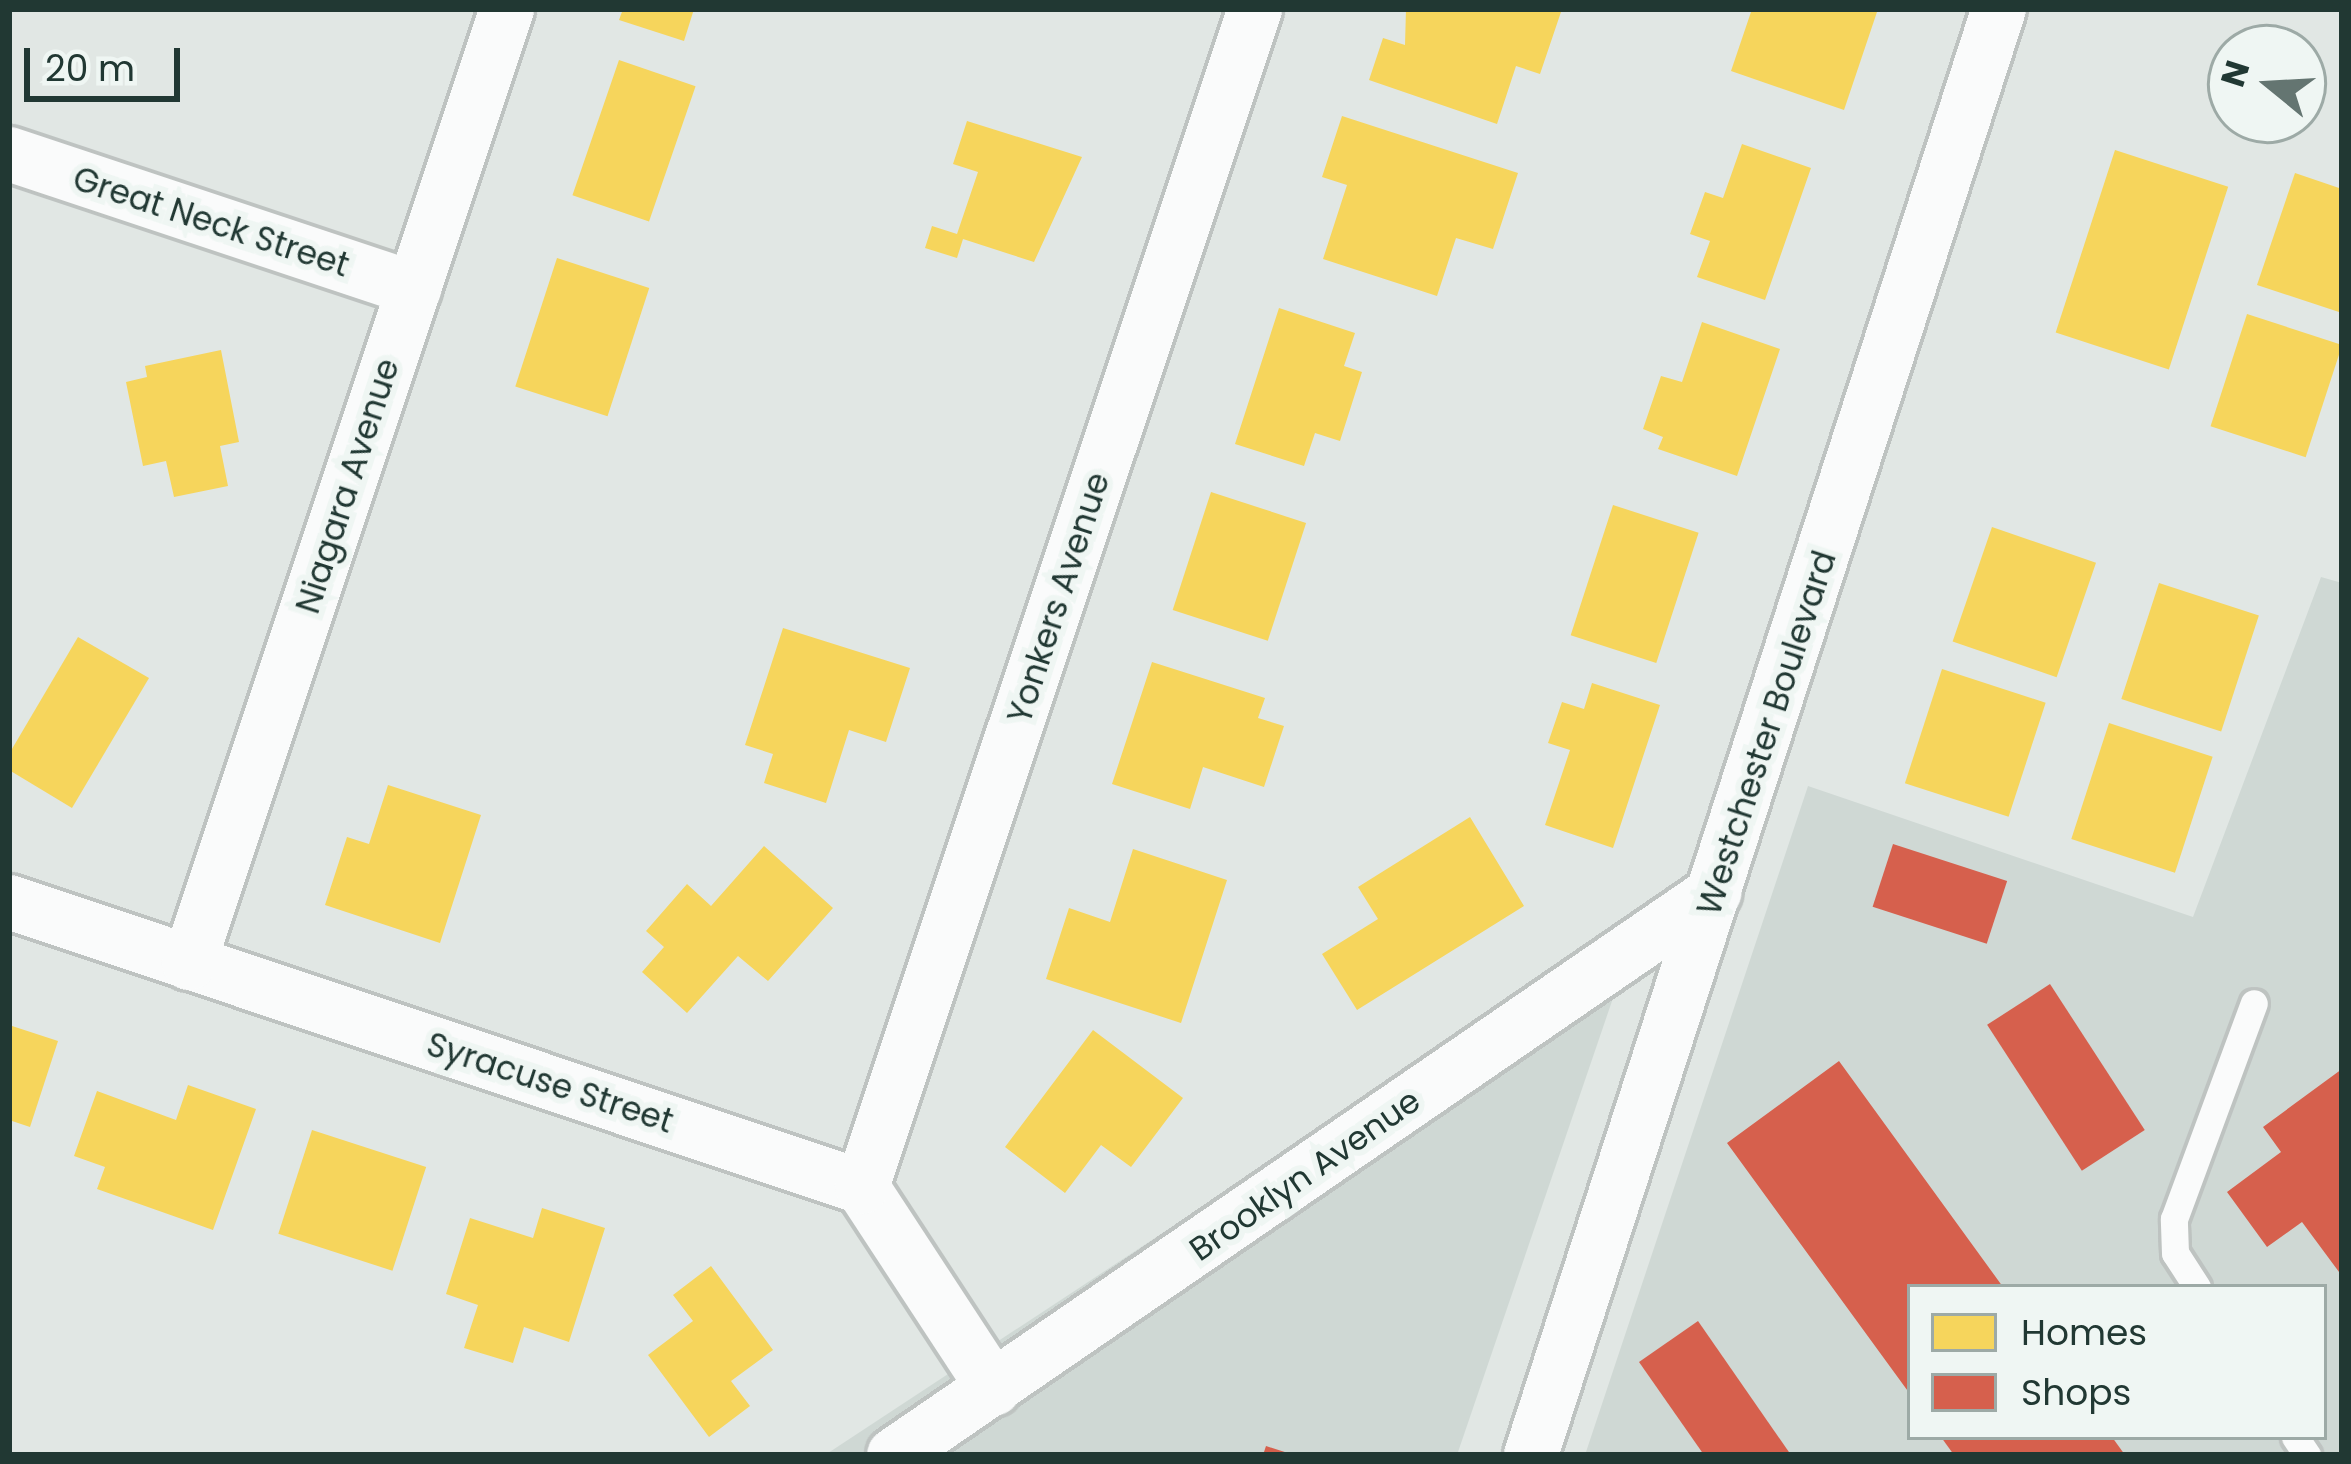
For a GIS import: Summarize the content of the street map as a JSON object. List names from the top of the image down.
{
  "streets": {
    "street": [
      "Great Neck Street",
      "Niagara Avenue",
      "Yonkers Avenue",
      "Westchester Boulevard",
      "Syracuse Street",
      "Brooklyn Avenue"
    ]
  },
  "crossings": [
    ["Great Neck Street", "Niagara Avenue"],
    ["Niagara Avenue", "Syracuse Street"],
    ["Yonkers Avenue", "Syracuse Street"],
    ["Westchester Boulevard", "Brooklyn Avenue"]
  ],
  "legend": ["Homes", "Shops"],
  "scale_bar": "20 m",
  "north": "left"
}
